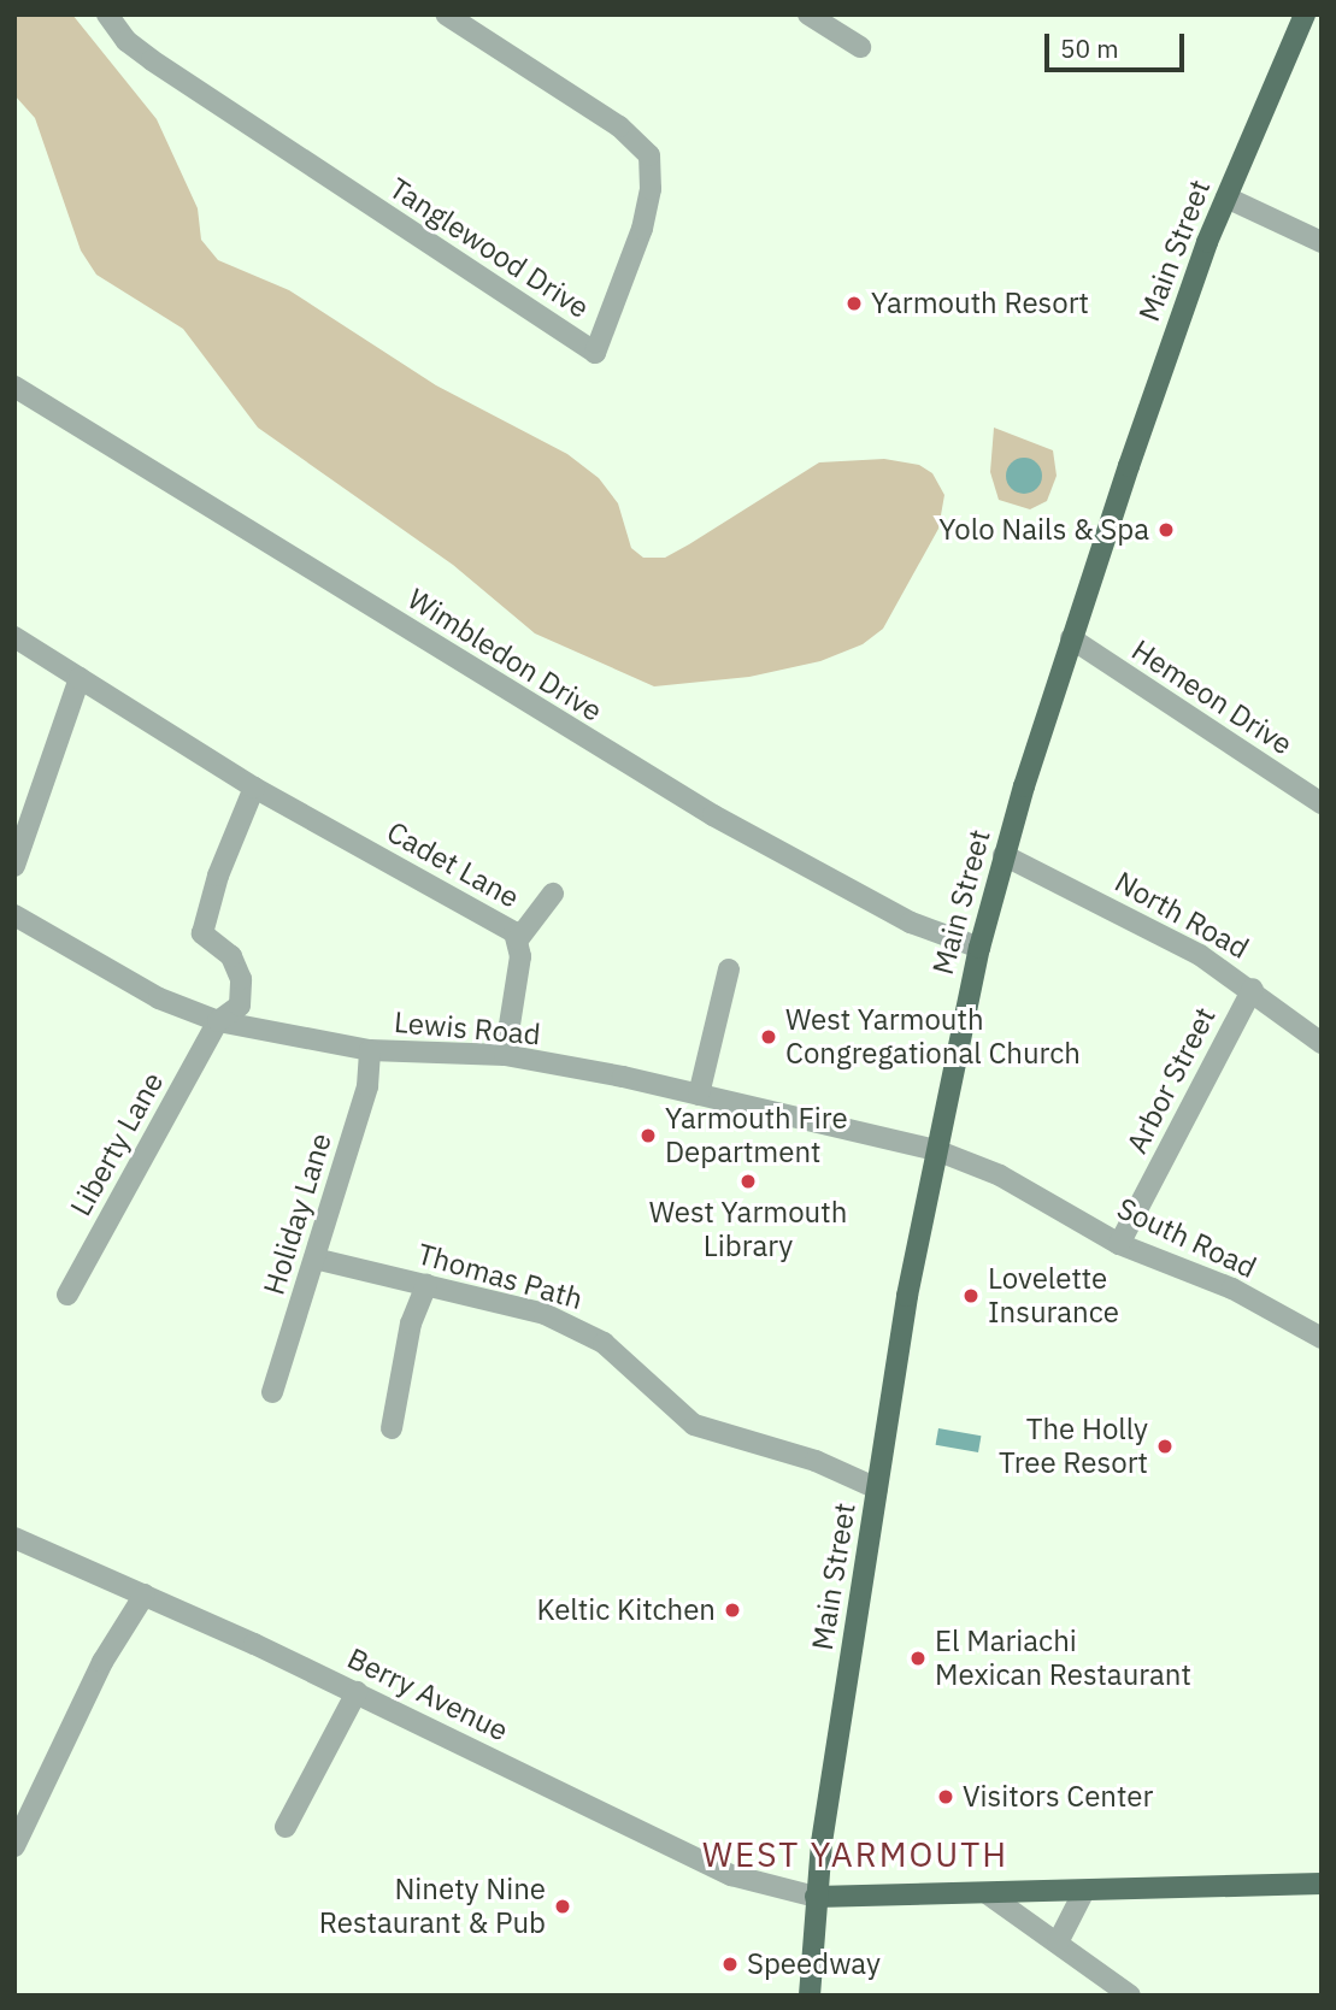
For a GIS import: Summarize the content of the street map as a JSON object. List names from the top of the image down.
{
  "streets": {
    "main road": ["Main Street"],
    "street": [
      "Tanglewood Drive",
      "Wimbledon Drive",
      "Hemeon Drive",
      "Cadet Lane",
      "North Road",
      "Lewis Road",
      "Arbor Street",
      "Liberty Lane",
      "Holiday Lane",
      "South Road",
      "Thomas Path",
      "Berry Avenue"
    ]
  },
  "crossings": [
    ["Main Street", "Wimbledon Drive"],
    ["Main Street", "Hemeon Drive"],
    ["Main Street", "North Road"],
    ["Main Street", "Lewis Road"],
    ["Main Street", "South Road"],
    ["Main Street", "Thomas Path"],
    ["Main Street", "Berry Avenue"],
    ["Cadet Lane", "Lewis Road"],
    ["North Road", "Arbor Street"],
    ["Lewis Road", "Liberty Lane"],
    ["Lewis Road", "Holiday Lane"],
    ["Lewis Road", "South Road"],
    ["Arbor Street", "South Road"],
    ["Holiday Lane", "Thomas Path"]
  ],
  "districts": ["WEST YARMOUTH"],
  "places": [
    "Yarmouth Resort",
    "Yolo Nails & Spa",
    "West Yarmouth Congregational Church",
    "Yarmouth Fire Department",
    "West Yarmouth Library",
    "Lovelette Insurance",
    "The Holly Tree Resort",
    "Keltic Kitchen",
    "El Mariachi Mexican Restaurant",
    "Visitors Center",
    "Ninety Nine Restaurant & Pub",
    "Speedway"
  ],
  "scale_bar": "50 m"
}
